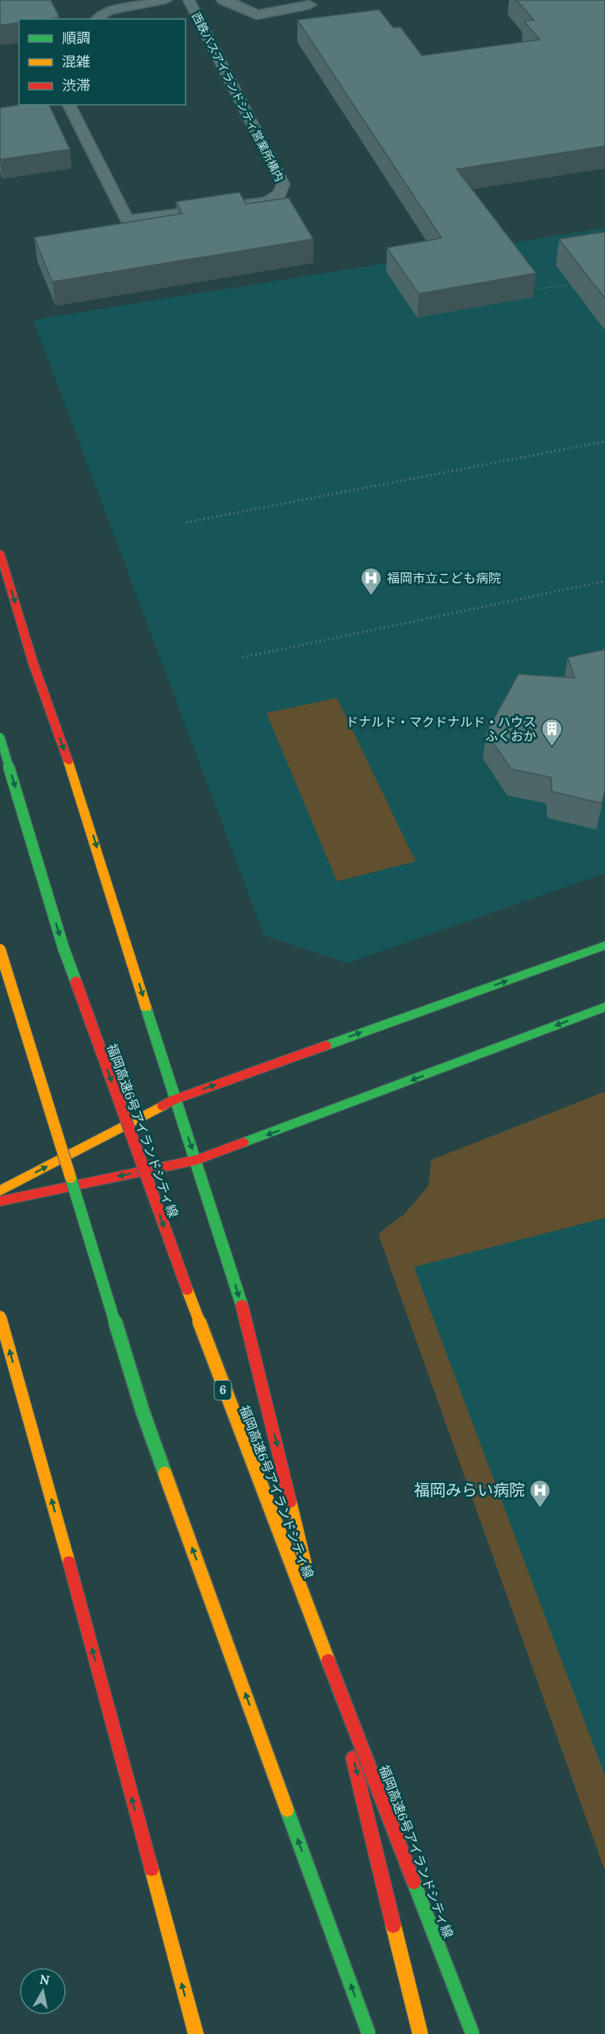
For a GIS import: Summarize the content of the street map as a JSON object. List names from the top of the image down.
{
  "streets": {
    "main road": ["福岡高速6号アイランドシティ線", "6"],
    "lane": ["西鉄バスアイランドシティ営業所構内"]
  },
  "places": {
    "hospital": ["福岡市立こども病院", "福岡みらい病院"],
    "building": ["ドナルド・マクドナルド・ハウス ふくおか"]
  },
  "legend": ["順調", "混雑", "渋滞"],
  "north": "top"
}
